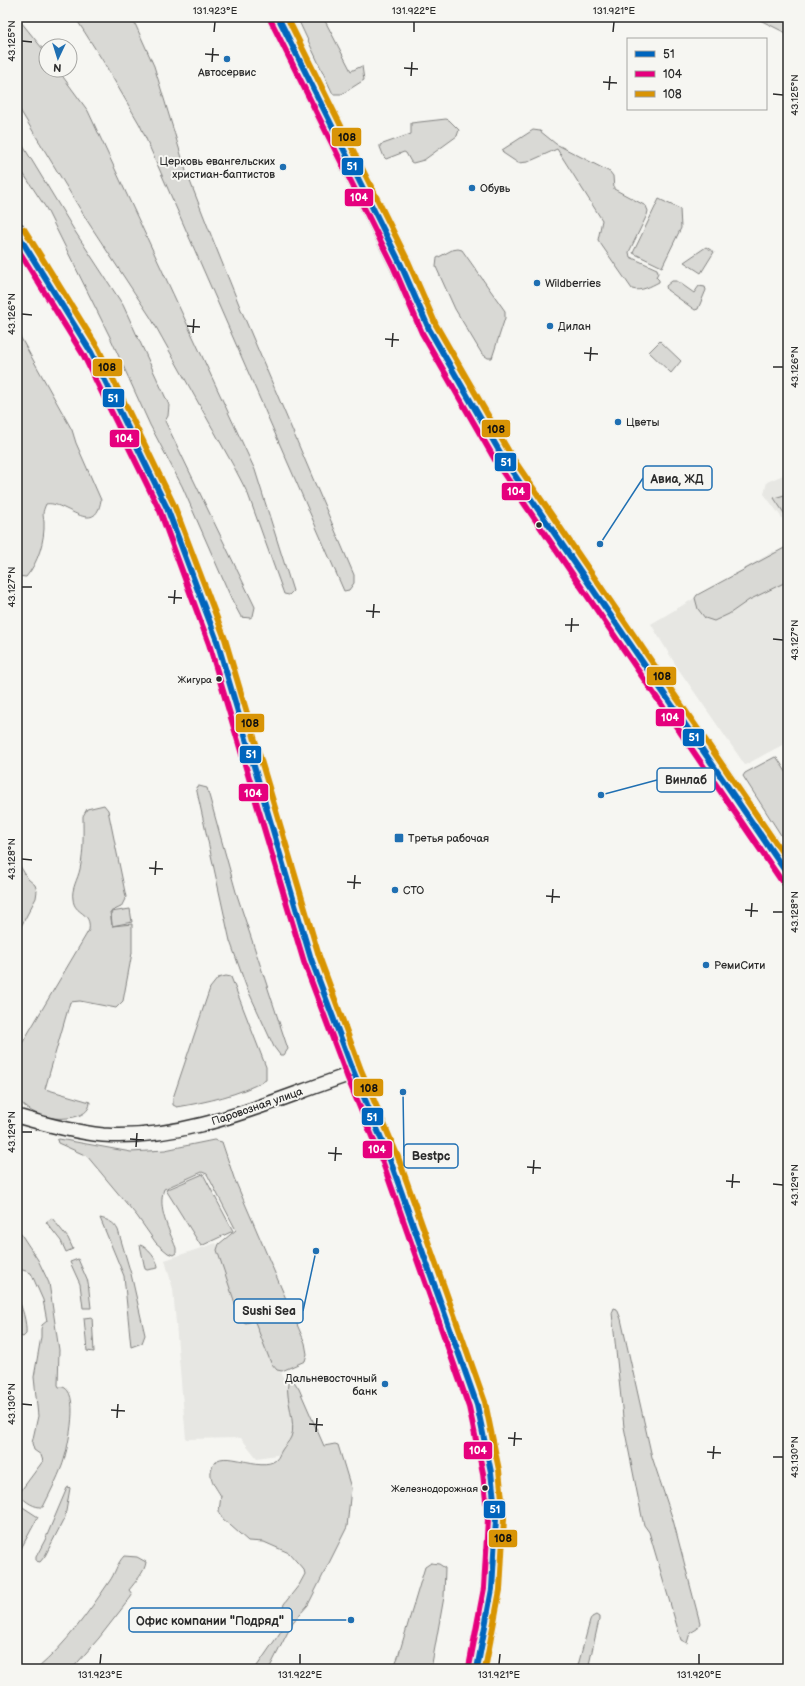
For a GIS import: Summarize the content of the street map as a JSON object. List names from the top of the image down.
{
  "streets": {
    "street": ["Паровозная улица"]
  },
  "places": {
    "other": [
      "Автосервис",
      "Церковь евангельских христиан-баптистов",
      "Обувь",
      "Wildberries",
      "Дилан",
      "Цветы",
      "Авиа, ЖД",
      "Жигура",
      "Винлаб",
      "СТО",
      "РемиСити",
      "Bestpc",
      "Sushi Sea",
      "Дальневосточный банк",
      "Железнодорожная",
      "Офис компании \"Подряд\""
    ],
    "transit": ["Третья рабочая"]
  },
  "lines": ["transit line 51", "transit line 108", "transit line 104"],
  "legend": ["51", "104", "108"],
  "north": "bottom",
  "coordinates": [
    "131.923°E",
    "131.922°E",
    "131.921°E",
    "43.125°N",
    "43.126°N",
    "43.127°N",
    "43.128°N",
    "43.129°N",
    "43.130°N",
    "131.920°E"
  ]
}
